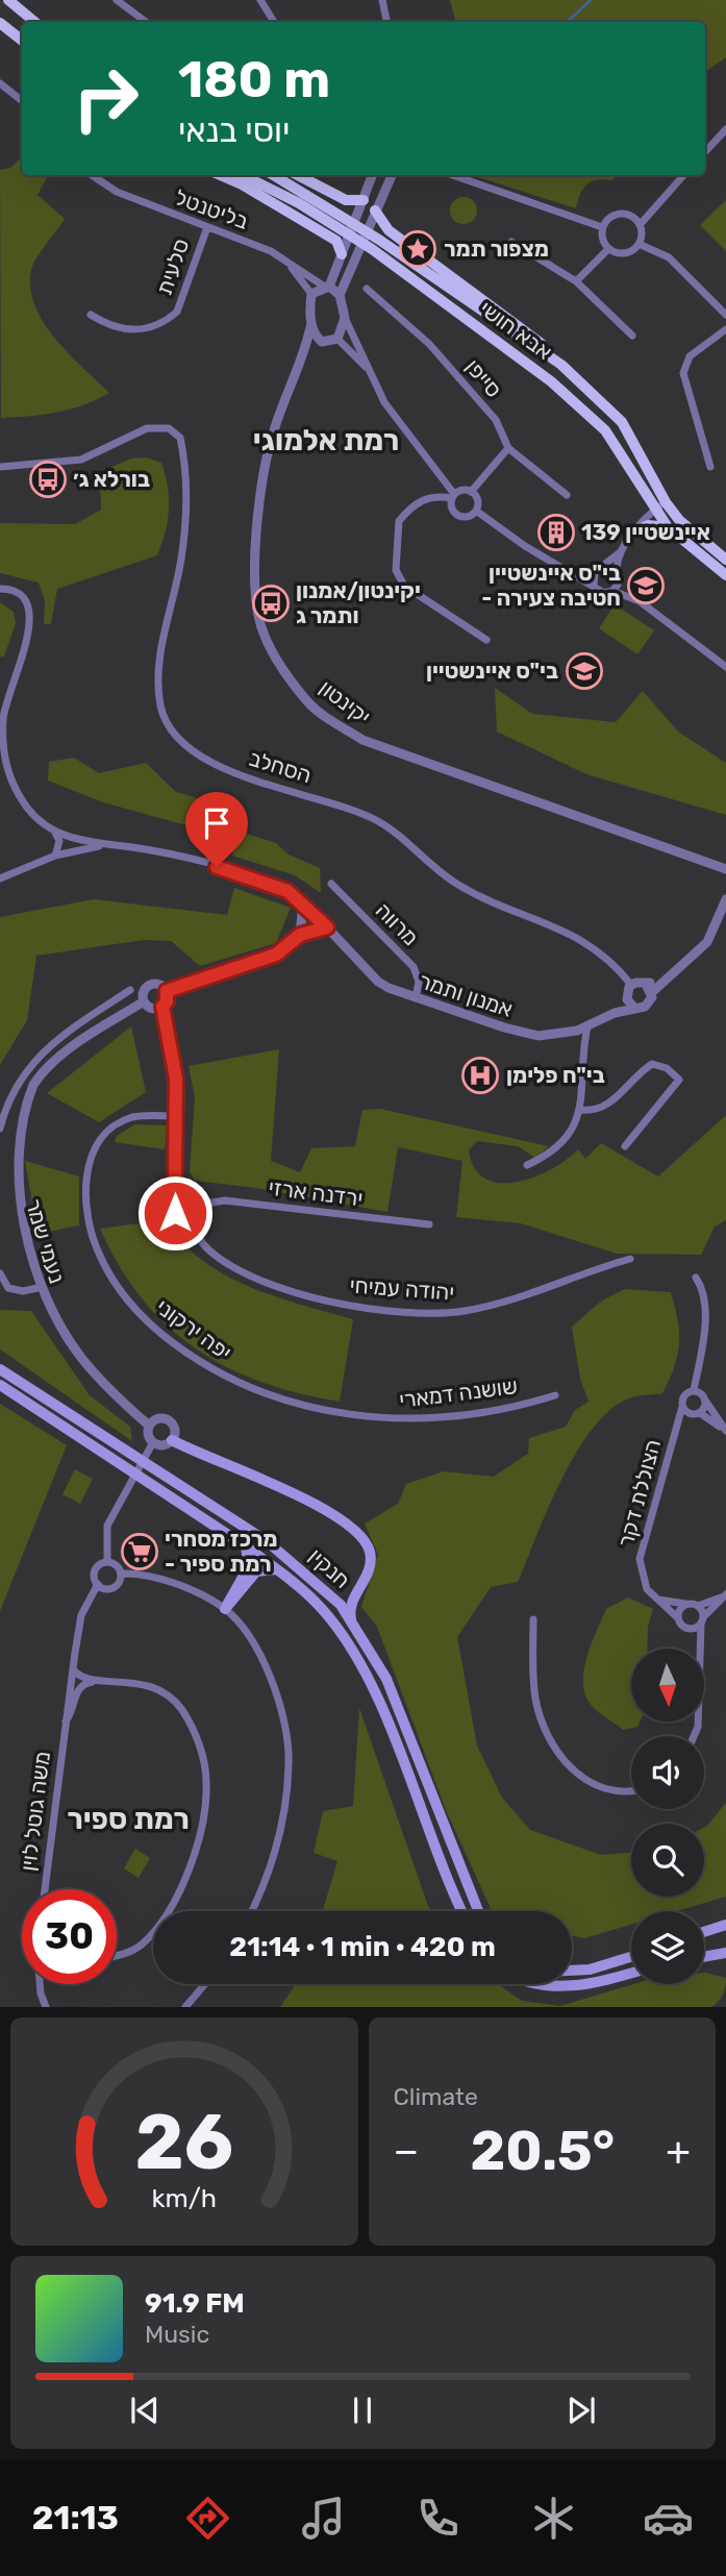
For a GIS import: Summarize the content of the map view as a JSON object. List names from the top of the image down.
{
  "streets": {
    "main road": ["אבא חושי", "חנקין"],
    "street": [
      "בליטנטל",
      "סלעית",
      "סייפן",
      "יקינטון",
      "הסחלב",
      "מרווה",
      "אמנון ותמר",
      "ירדנה ארזי",
      "נעמי שמר",
      "יהודה עמיחי",
      "יפה ירקוני",
      "שושנה דמארי",
      "הצוללת דקר",
      "משה גוטל לוין"
    ]
  },
  "crossings": [
    ["בליטנטל", "סלעית"],
    ["בליטנטל", "יקינטון"],
    ["מרווה", "אמנון ותמר"],
    ["ירדנה ארזי", "יהודה עמיחי"],
    ["יפה ירקוני", "שושנה דמארי"]
  ],
  "districts": ["רמת אלמוגי", "רמת ספיר"],
  "places": {
    "place": ["מצפור תמר"],
    "bus stop": ["בורלא ג׳", "יקינטון/אמנון ותמר ג"],
    "building": ["איינשטיין 139"],
    "school or university": ["בי\"ס איינשטיין - חטיבה צעירה", "בי\"ס איינשטיין"],
    "hospital": ["בי\"ח פלימן"],
    "supermarket": ["מרכז מסחרי - רמת ספיר"]
  },
  "north": "bottom",
  "page": {
    "turn": ["180 m", "יוסי בנאי"],
    "limit": "30",
    "trip": "21:14 · 1 min · 420 m",
    "tile": "Climate",
    "heat": ["−", "20.5°", "+"],
    "song": ["91.9 FM", "Music"],
    "tabs": "21:13",
    "gauge": ["26", "km/h"]
  }
}
